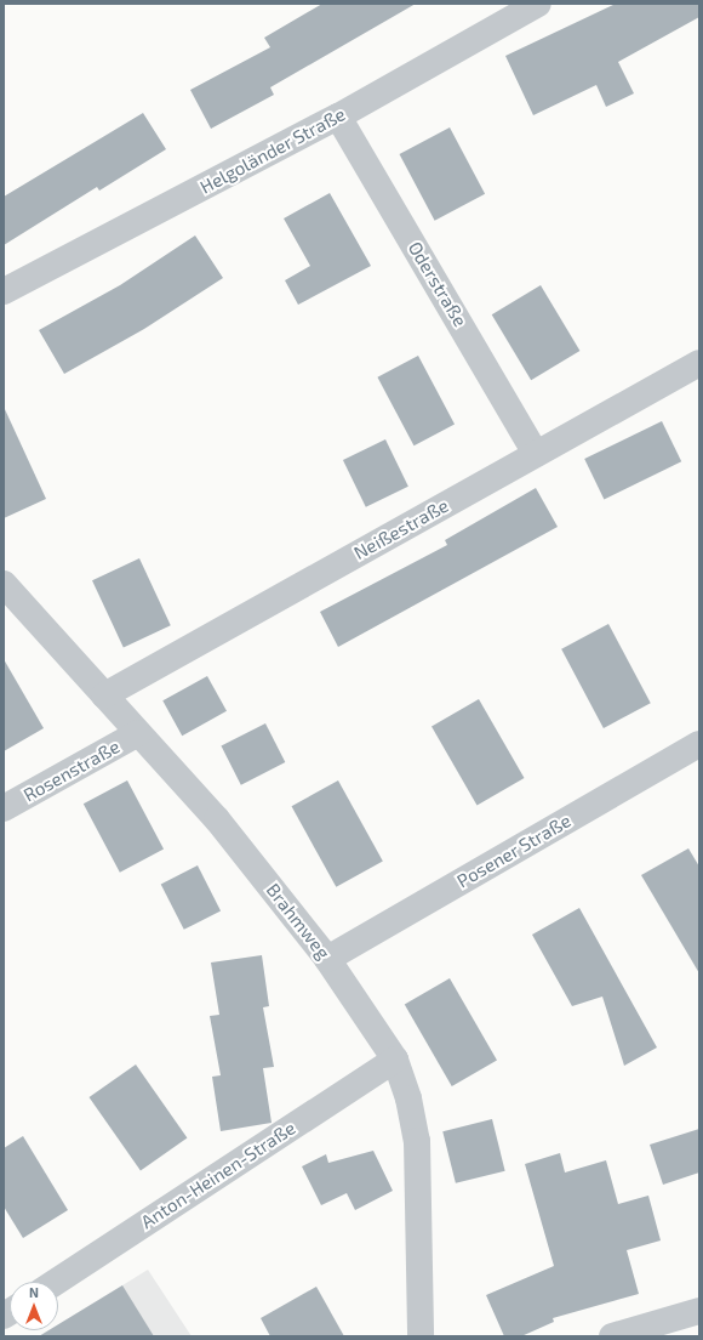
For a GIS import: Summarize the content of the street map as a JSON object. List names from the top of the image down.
{
  "streets": {
    "street": [
      "Helgoländer Straße",
      "Oderstraße",
      "Neißestraße",
      "Rosenstraße",
      "Posener Straße",
      "Brahmweg",
      "Anton-Heinen-Straße"
    ]
  },
  "crossings": [
    ["Helgoländer Straße", "Oderstraße"],
    ["Oderstraße", "Neißestraße"],
    ["Neißestraße", "Brahmweg"],
    ["Rosenstraße", "Brahmweg"],
    ["Posener Straße", "Brahmweg"],
    ["Brahmweg", "Anton-Heinen-Straße"]
  ],
  "north": "top"
}
